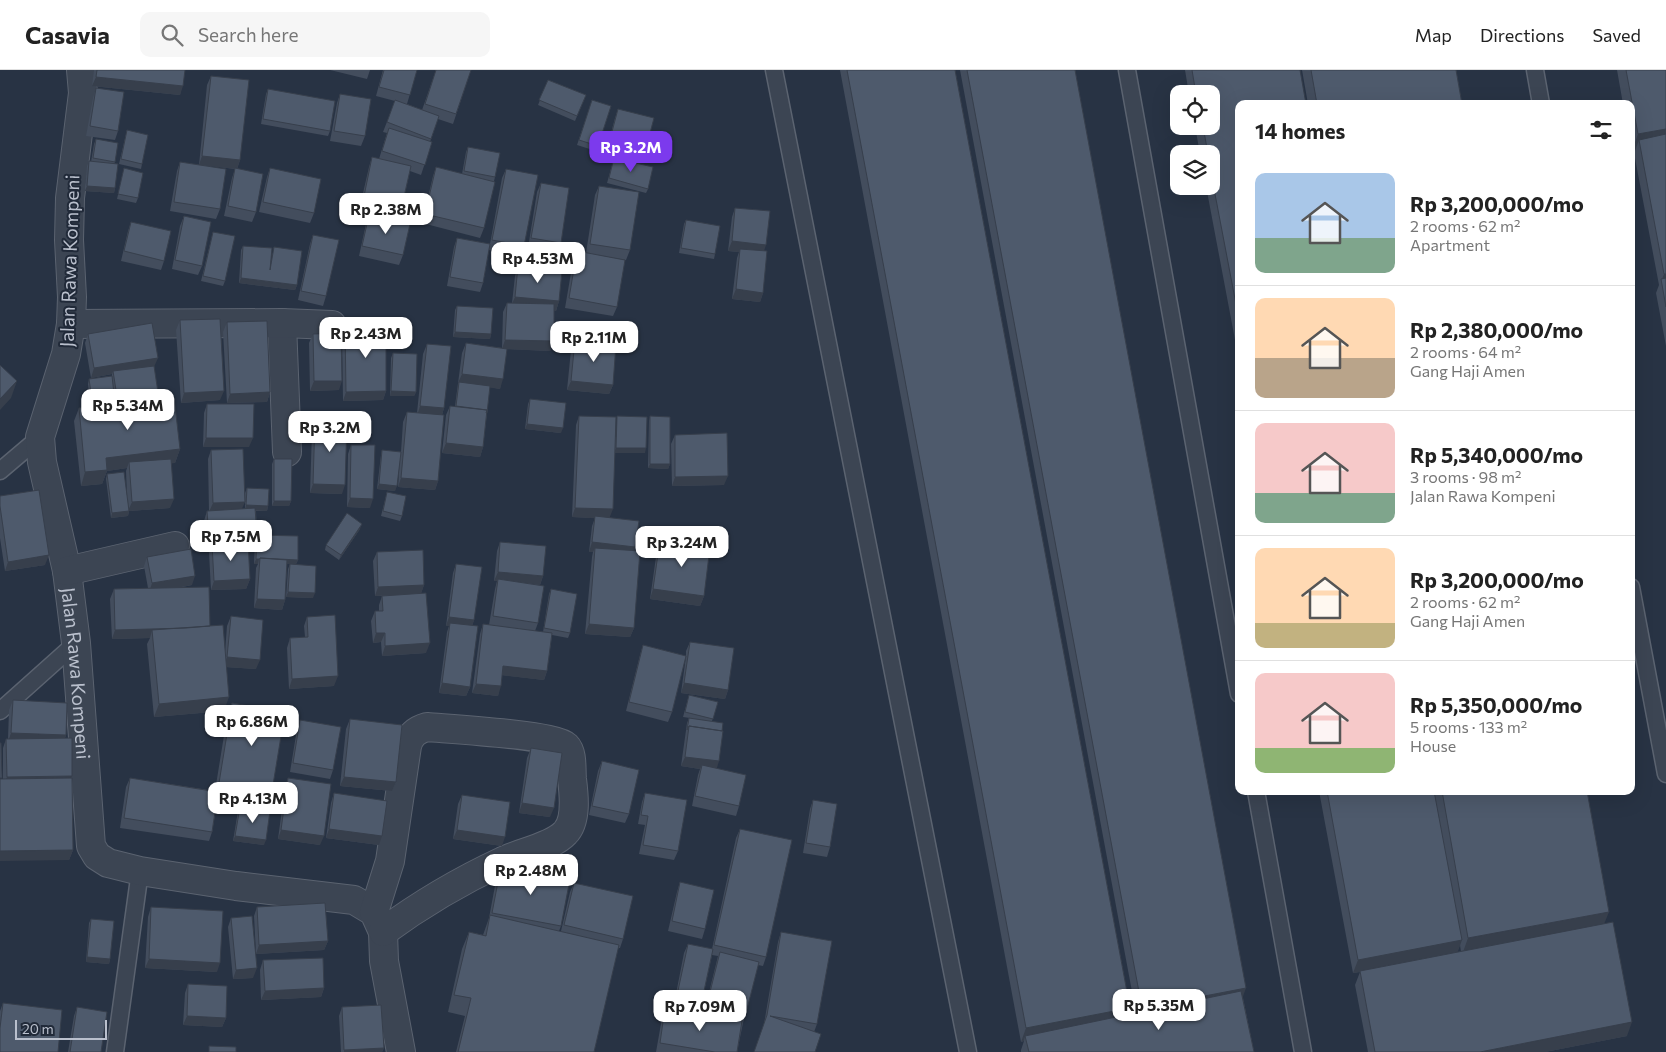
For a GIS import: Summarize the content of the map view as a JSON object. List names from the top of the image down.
{
  "streets": {
    "street": ["Jalan Rawa Kompeni"]
  },
  "scale_bar": "20 m",
  "page": {
    "header": "Casavia",
    "search": "Search here",
    "nav": ["Map", "Directions", "Saved"],
    "heading": "14 homes",
    "price": [
      "Rp 3.2M",
      "Rp 2.38M",
      "Rp 4.53M",
      "Rp 2.43M",
      "Rp 2.11M",
      "Rp 5.34M",
      "Rp 3.2M",
      "Rp 7.5M",
      "Rp 3.24M",
      "Rp 6.86M",
      "Rp 4.13M",
      "Rp 2.48M",
      "Rp 5.35M",
      "Rp 7.09M"
    ],
    "list": [
      {
        "name": "Rp 3,200,000/mo",
        "note": "2 rooms · 62 m² · Apartment"
      },
      {
        "name": "Rp 2,380,000/mo",
        "note": "2 rooms · 64 m² · Gang Haji Amen"
      },
      {
        "name": "Rp 5,340,000/mo",
        "note": "3 rooms · 98 m² · Jalan Rawa Kompeni"
      },
      {
        "name": "Rp 3,200,000/mo",
        "note": "2 rooms · 62 m² · Gang Haji Amen"
      },
      {
        "name": "Rp 5,350,000/mo",
        "note": "5 rooms · 133 m² · House"
      }
    ],
    "scale": "20 m"
  }
}
